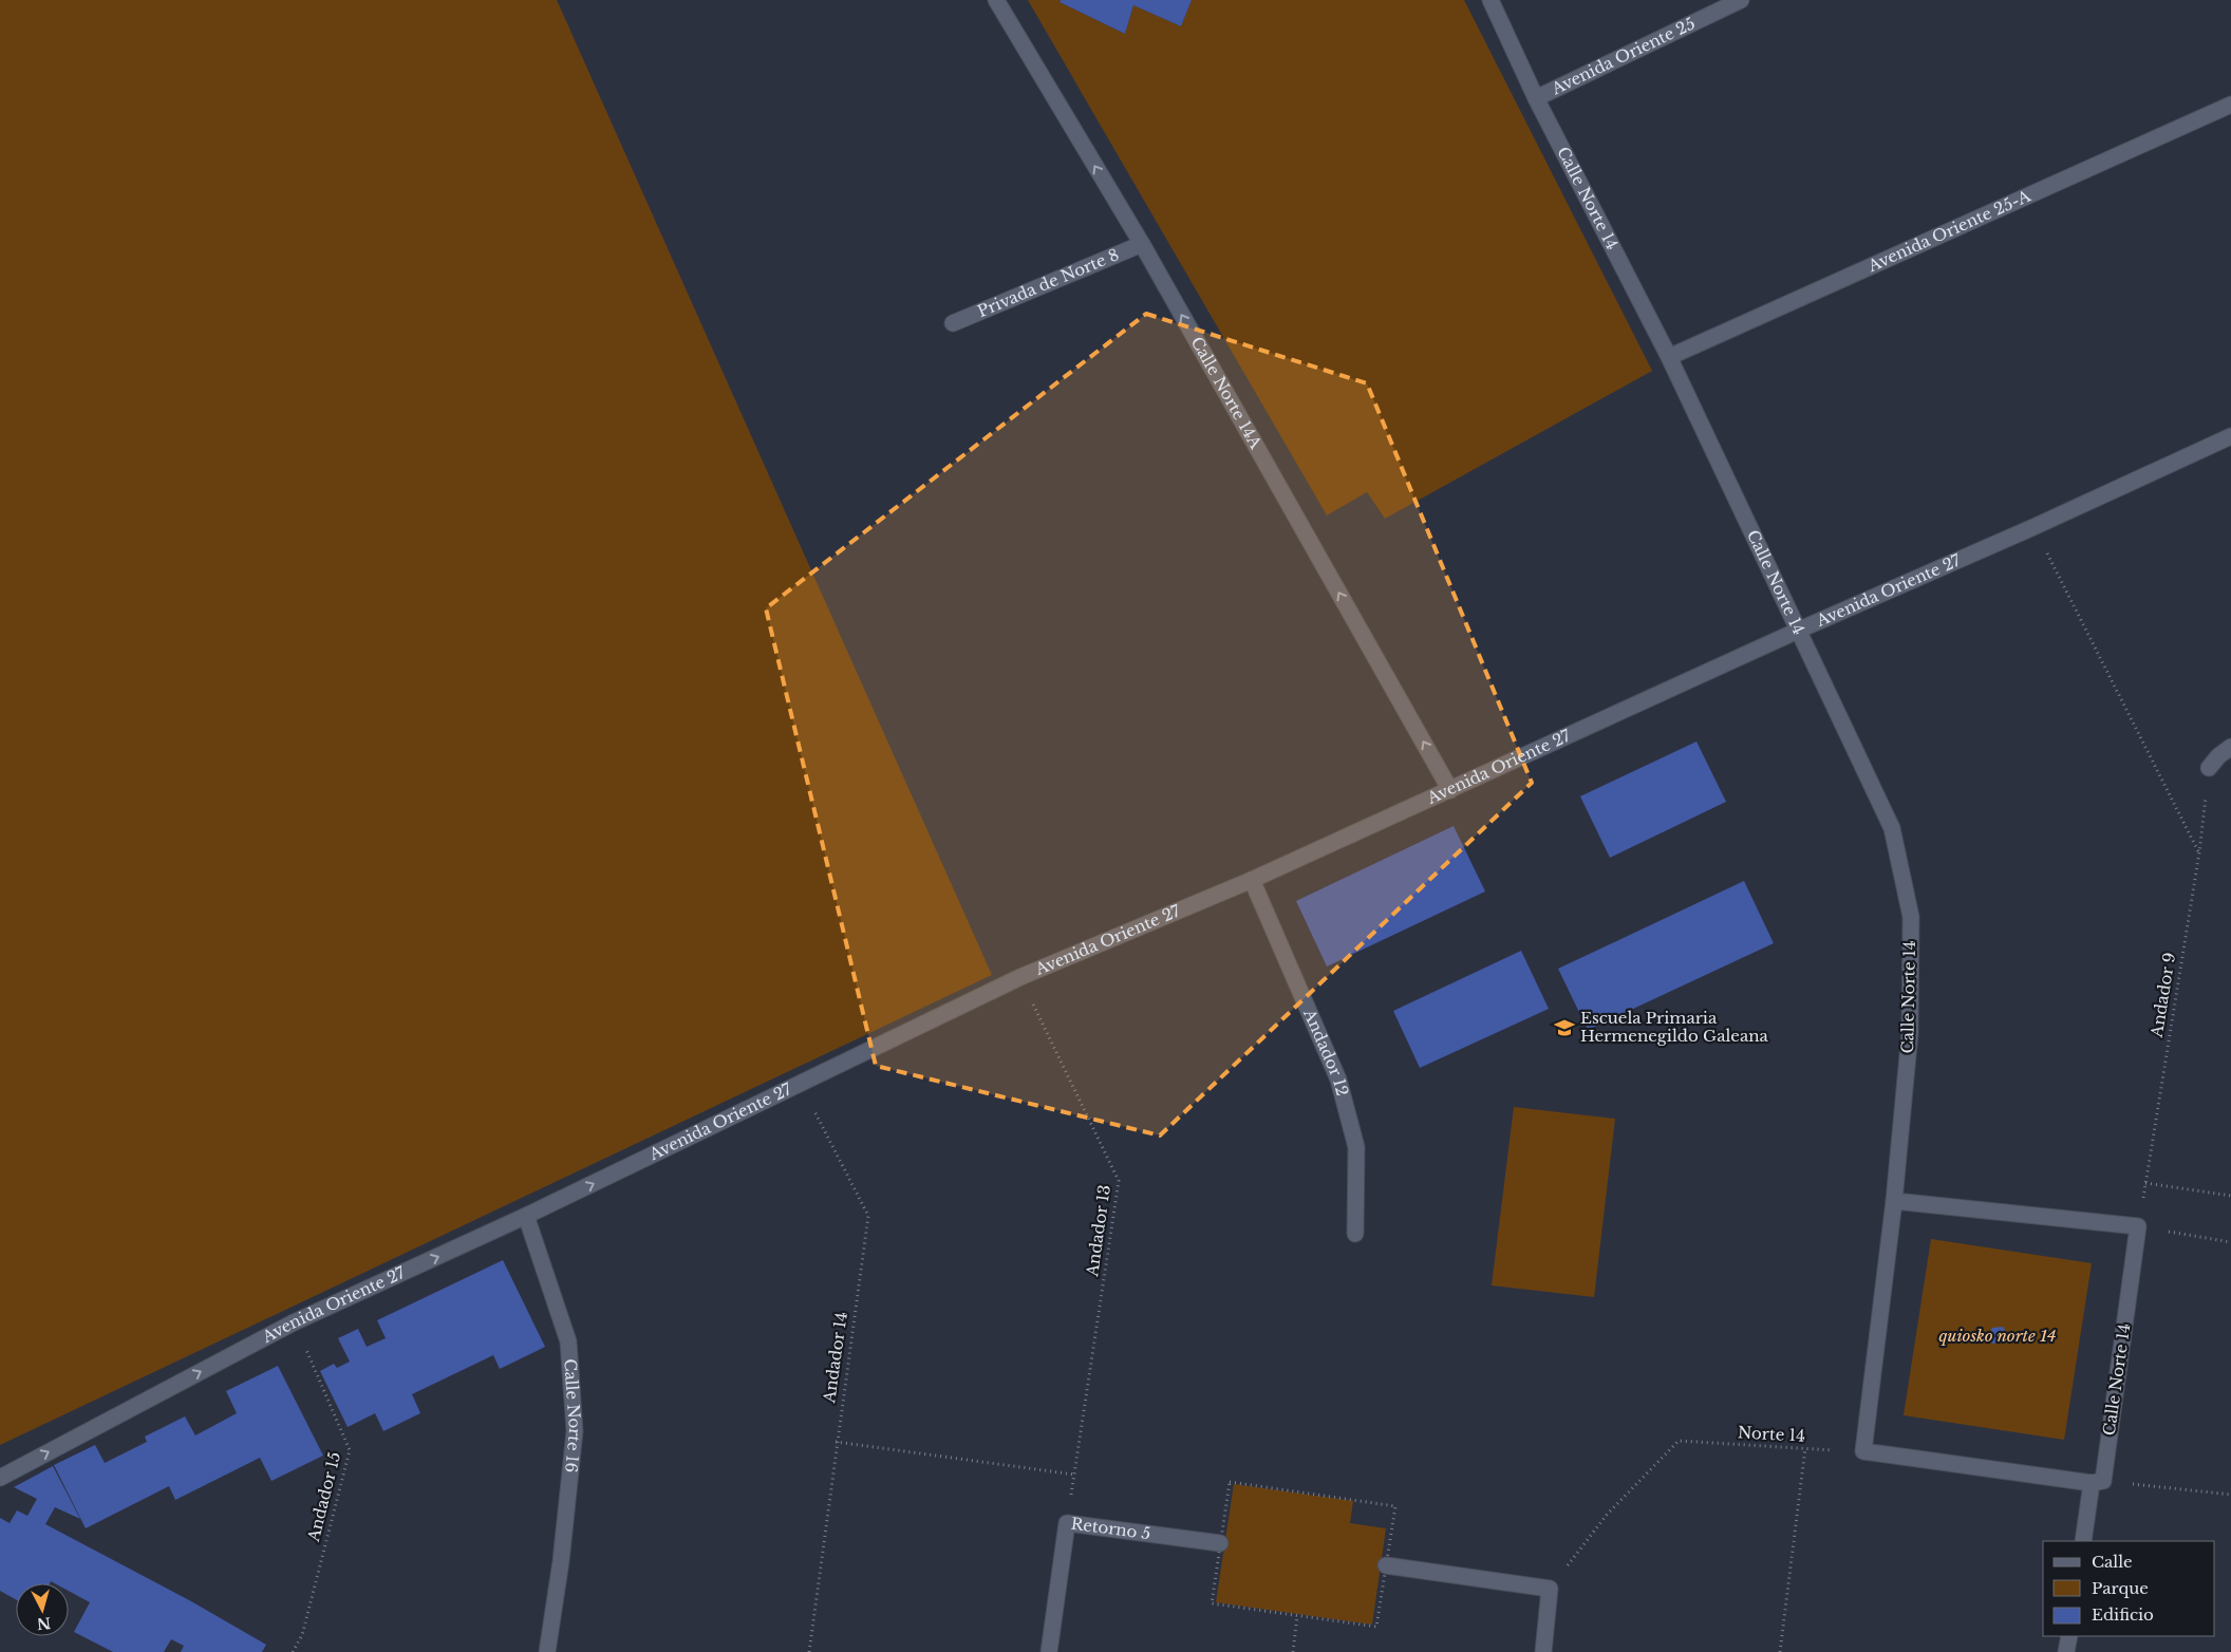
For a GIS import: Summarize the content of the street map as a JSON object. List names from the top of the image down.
{
  "streets": {
    "street": [
      "Avenida Oriente 25",
      "Calle Norte 14",
      "Avenida Oriente 25-A",
      "Privada de Norte 8",
      "Calle Norte 14A",
      "Avenida Oriente 27",
      "Andador 12",
      "Calle Norte 16",
      "Retorno 5"
    ],
    "path": [
      "Andador 9",
      "Andador 13",
      "Andador 14",
      "Norte 14",
      "Andador 15"
    ]
  },
  "crossings": [
    ["Avenida Oriente 25", "Calle Norte 14"],
    ["Calle Norte 14", "Avenida Oriente 25-A"],
    ["Calle Norte 14", "Avenida Oriente 27"],
    ["Calle Norte 14", "Andador 9"],
    ["Calle Norte 14", "Norte 14"],
    ["Privada de Norte 8", "Calle Norte 14A"],
    ["Calle Norte 14A", "Avenida Oriente 27"],
    ["Avenida Oriente 27", "Andador 12"],
    ["Avenida Oriente 27", "Andador 13"],
    ["Avenida Oriente 27", "Andador 14"],
    ["Avenida Oriente 27", "Calle Norte 16"],
    ["Avenida Oriente 27", "Andador 15"],
    ["Andador 13", "Andador 14"]
  ],
  "one_way": ["Calle Norte 14A", "Avenida Oriente 27"],
  "parks": ["quiosko norte 14"],
  "places": {
    "school or university": ["Escuela Primaria Hermenegildo Galeana"]
  },
  "legend": ["Calle", "Parque", "Edificio"],
  "north": "bottom"
}
